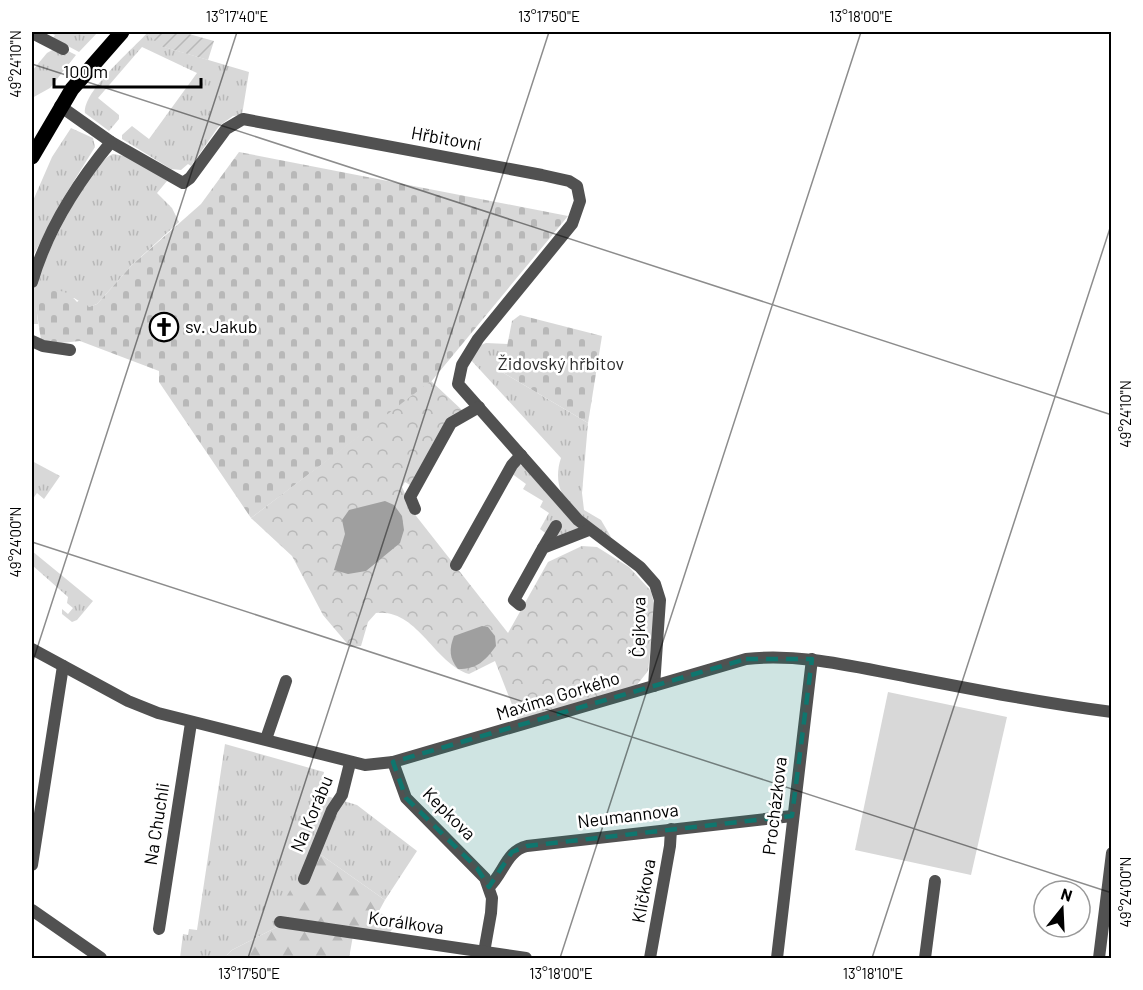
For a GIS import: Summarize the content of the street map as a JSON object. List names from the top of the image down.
{
  "streets": {
    "street": [
      "Hřbitovní",
      "Čejkova",
      "Maxima Gorkého",
      "Procházkova",
      "Na Korábu",
      "Kepkova",
      "Neumannova",
      "Na Chuchli",
      "Kličkova",
      "Korálkova"
    ]
  },
  "crossings": [
    ["Hřbitovní", "Čejkova"],
    ["Čejkova", "Maxima Gorkého"],
    ["Maxima Gorkého", "Procházkova"],
    ["Maxima Gorkého", "Na Korábu"],
    ["Maxima Gorkého", "Kepkova"],
    ["Maxima Gorkého", "Na Chuchli"],
    ["Procházkova", "Neumannova"],
    ["Kepkova", "Neumannova"],
    ["Neumannova", "Kličkova"]
  ],
  "parks": ["Židovský hřbitov"],
  "places": {
    "church": ["sv. Jakub"]
  },
  "scale_bar": "100 m",
  "north": "top",
  "coordinates": [
    "13°17'40\"E",
    "13°17'50\"E",
    "13°18'00\"E",
    "49°24'10\"N",
    "49°24'00\"N",
    "13°18'10\"E"
  ]
}
